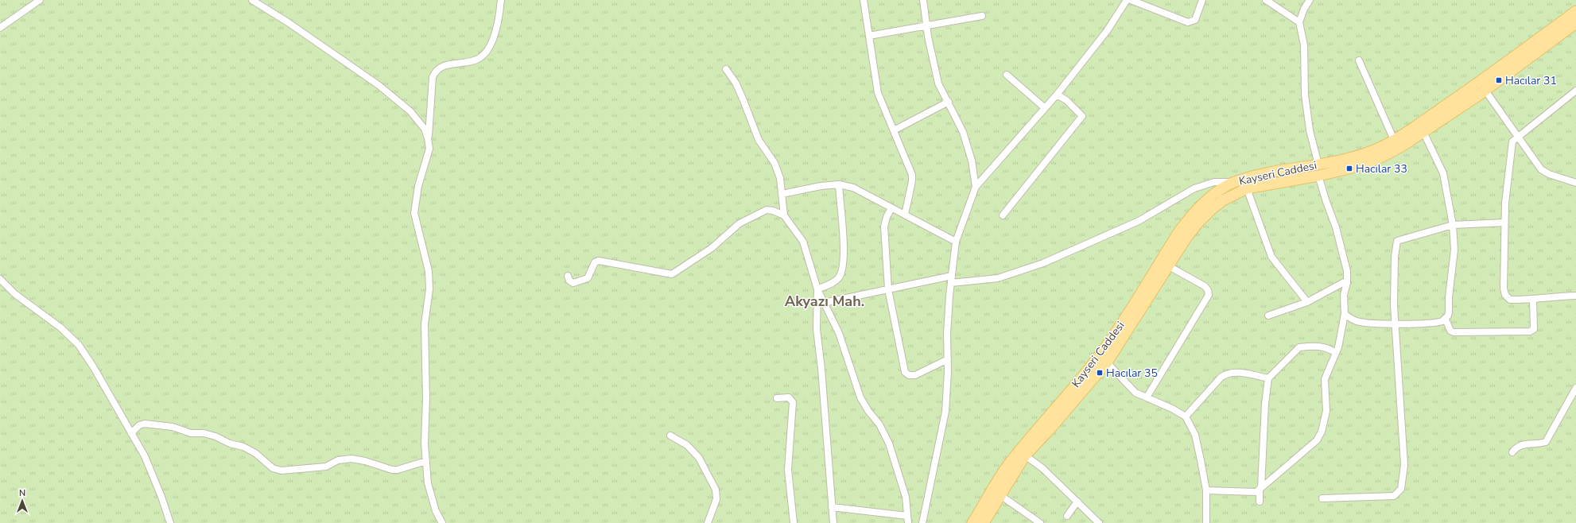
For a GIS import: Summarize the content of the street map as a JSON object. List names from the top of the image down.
{
  "streets": {
    "main road": ["Kayseri Caddesi"]
  },
  "districts": ["Akyazı Mah."],
  "places": {
    "transit": ["Hacılar 31", "Hacılar 33", "Hacılar 35"]
  },
  "north": "top"
}
